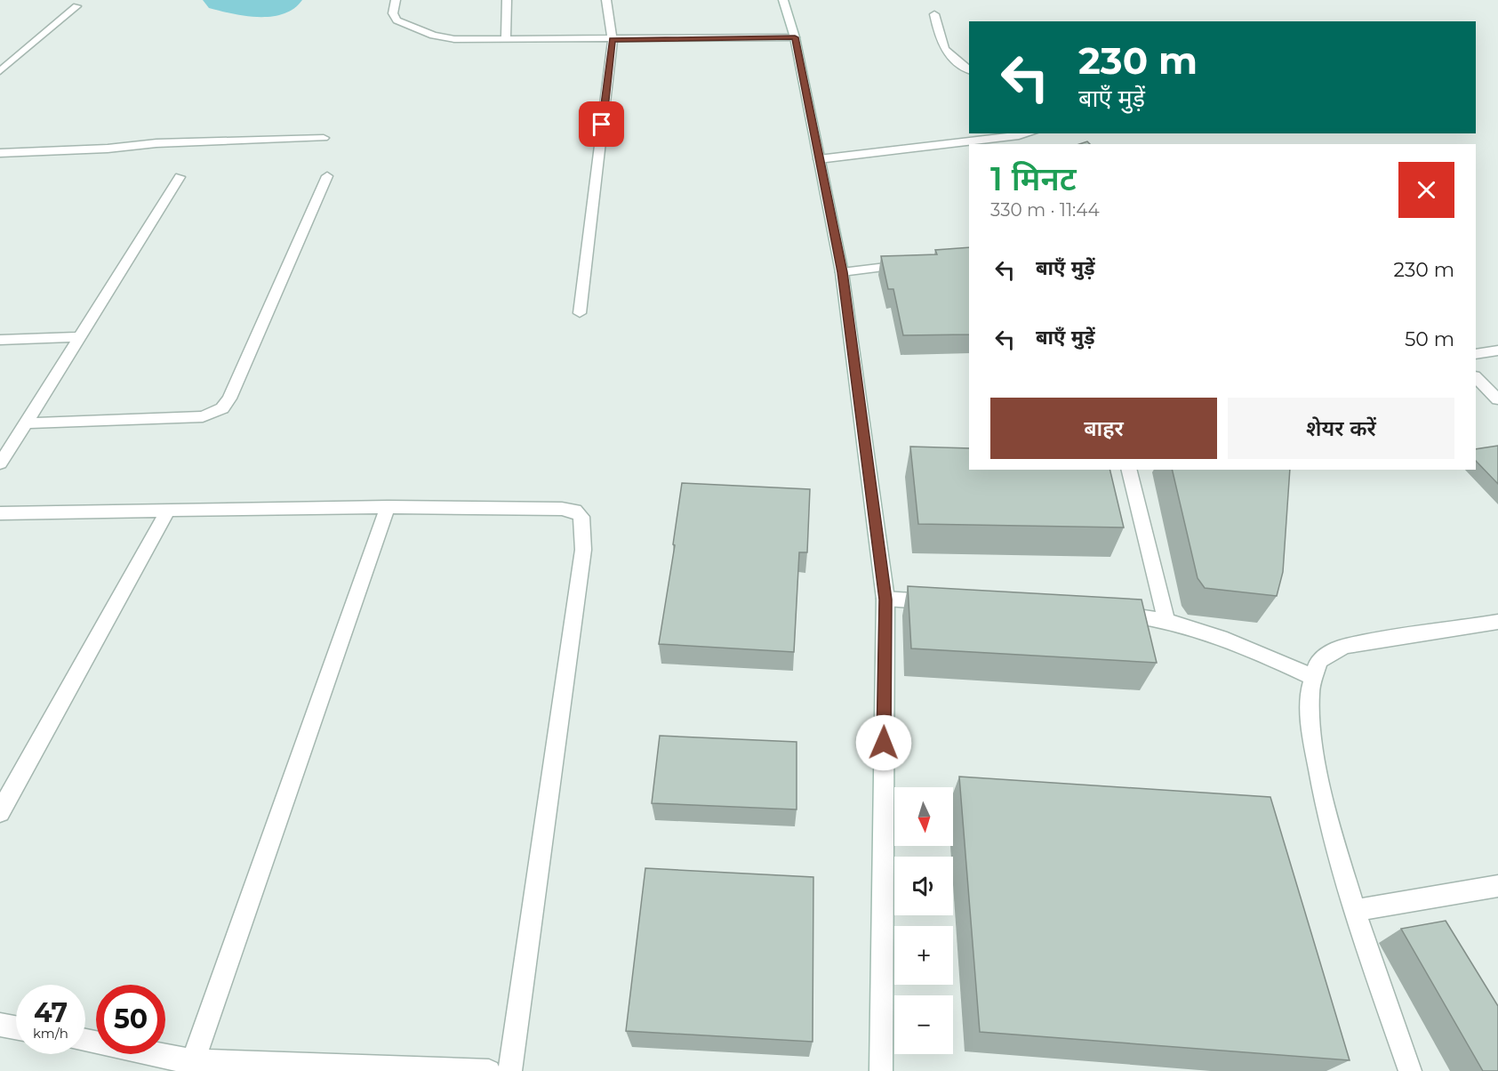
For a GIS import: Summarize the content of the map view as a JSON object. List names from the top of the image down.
{
  "north": "bottom",
  "page": {
    "turn": ["230 m", "बाएँ मुड़ें"],
    "heading": ["1 मिनट", "330 m · 11:44"],
    "list": [
      {
        "name": "बाएँ मुड़ें",
        "value": "230 m"
      },
      {
        "name": "बाएँ मुड़ें",
        "value": "50 m"
      }
    ],
    "buttons": ["बाहर", "शेयर करें"],
    "map_buttons": ["+", "−"],
    "speed": "47 km/h",
    "limit": "50"
  }
}
